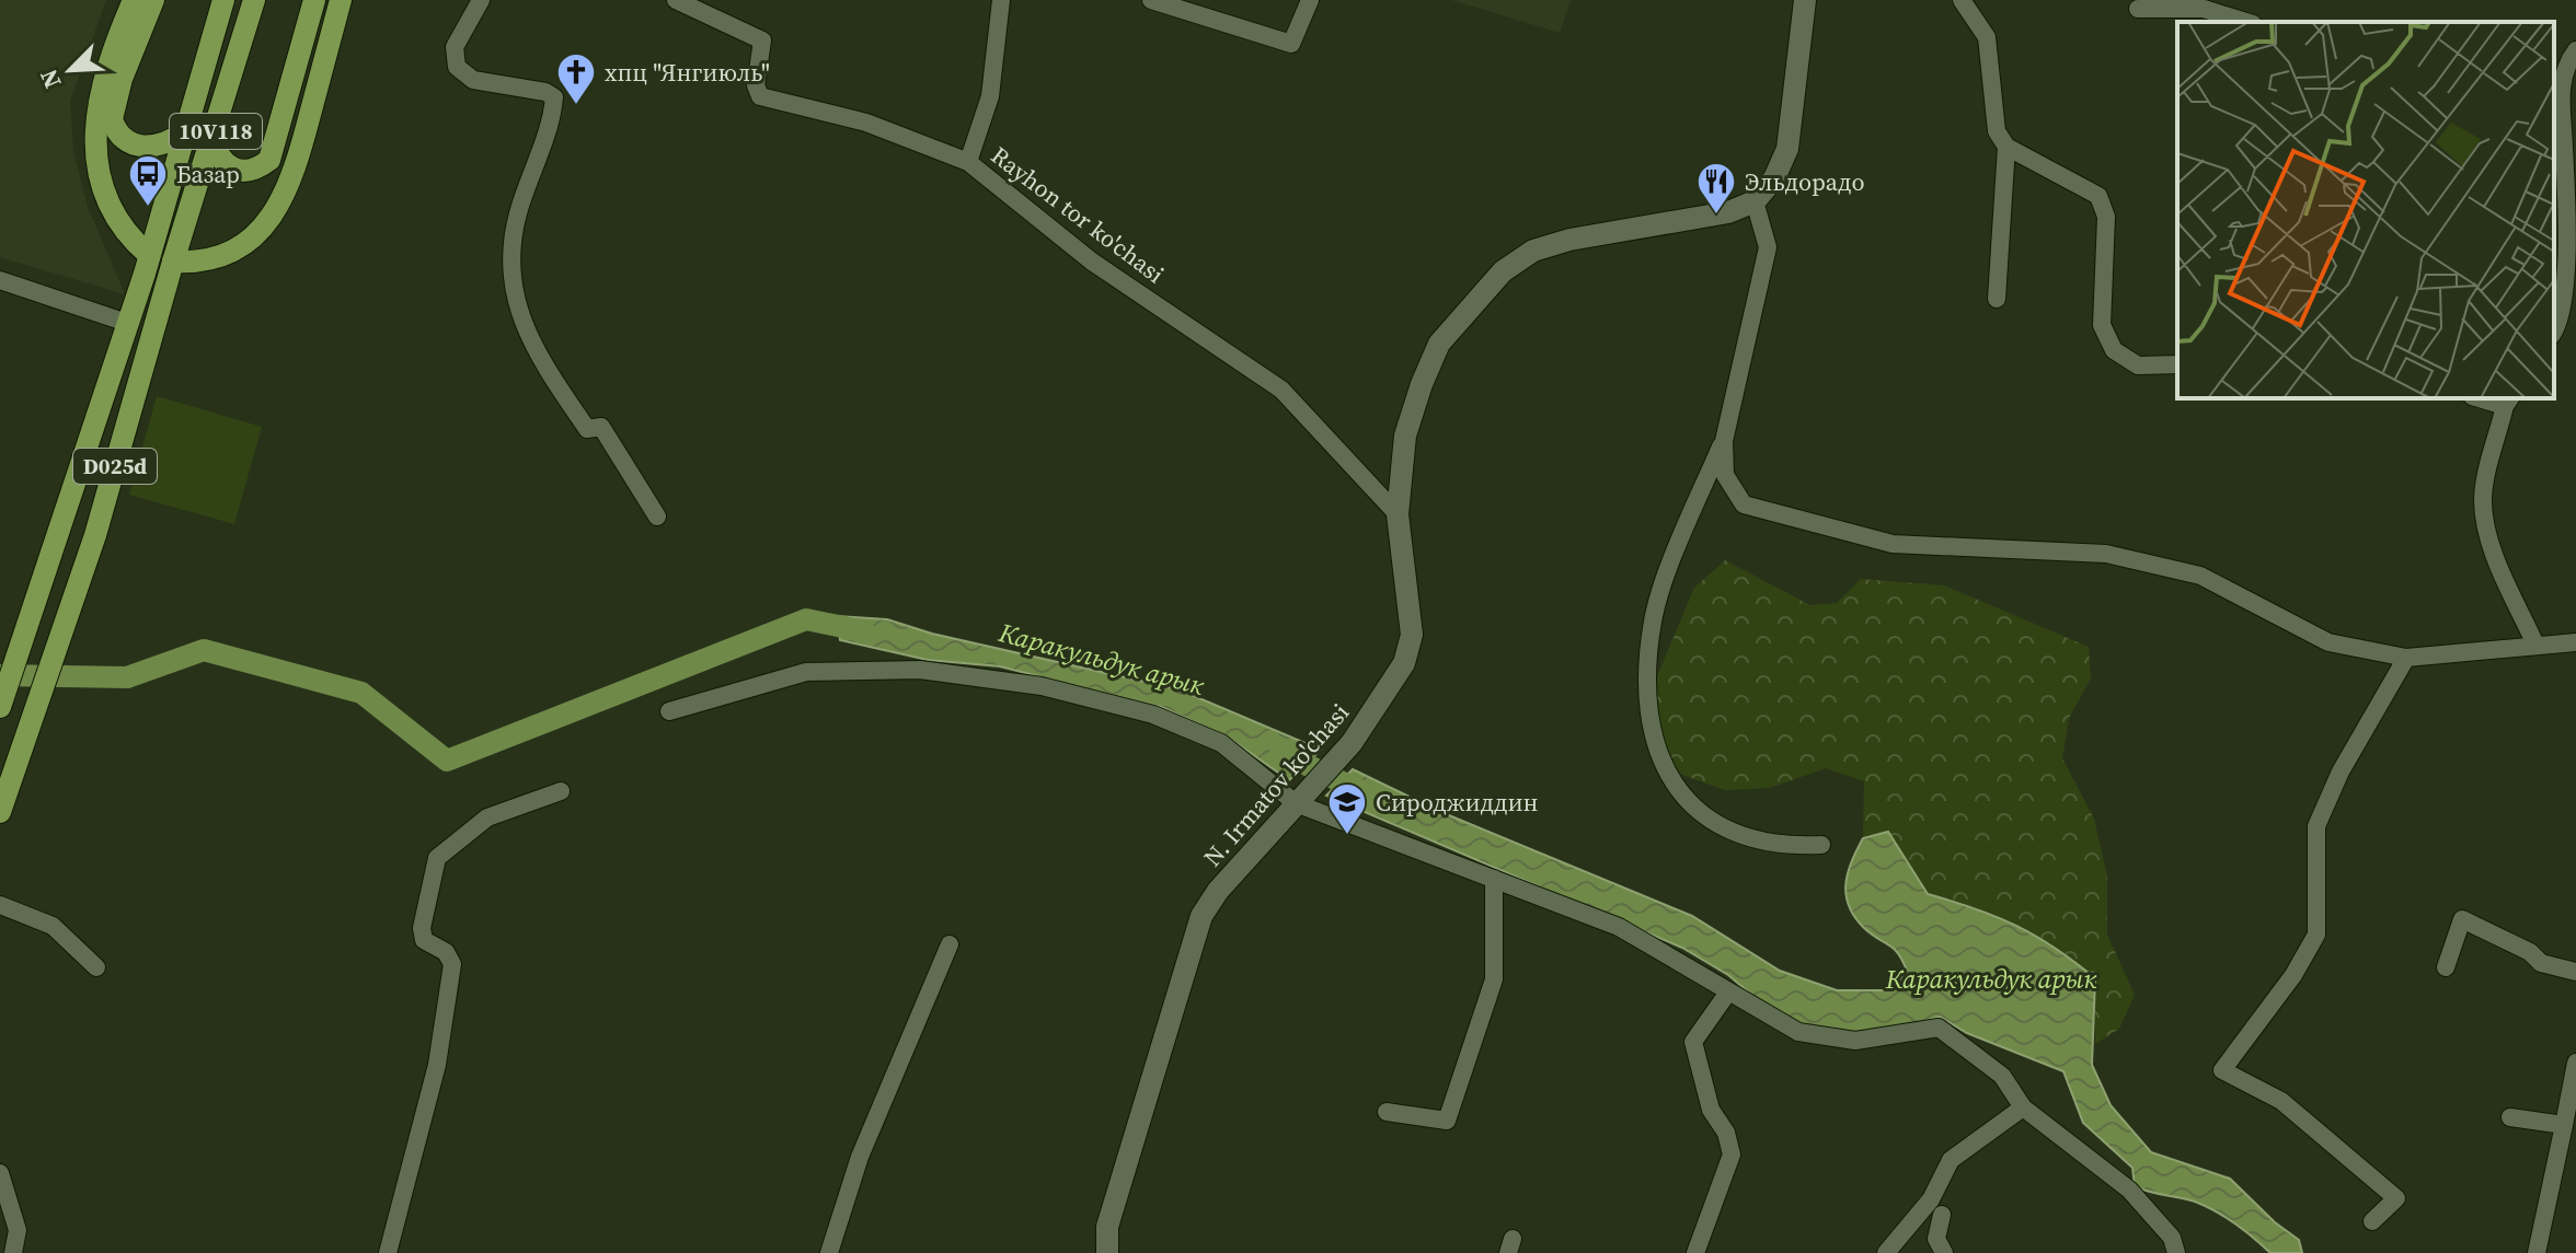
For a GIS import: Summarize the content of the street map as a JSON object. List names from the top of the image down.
{
  "streets": {
    "main road": ["10V118", "D025d"],
    "street": ["Rayhon tor ko'chasi", "N. Irmatov ko'chasi"]
  },
  "crossings": [
    ["10V118", "D025d"],
    ["Rayhon tor ko'chasi", "N. Irmatov ko'chasi"]
  ],
  "water": ["Каракульдук арык"],
  "places": {
    "church": ["хпц \"Янгиюль\""],
    "bus stop": ["Базар"],
    "restaurant": ["Эльдорадо"],
    "school or university": ["Сироджиддин"]
  },
  "north": "bottom left"
}
